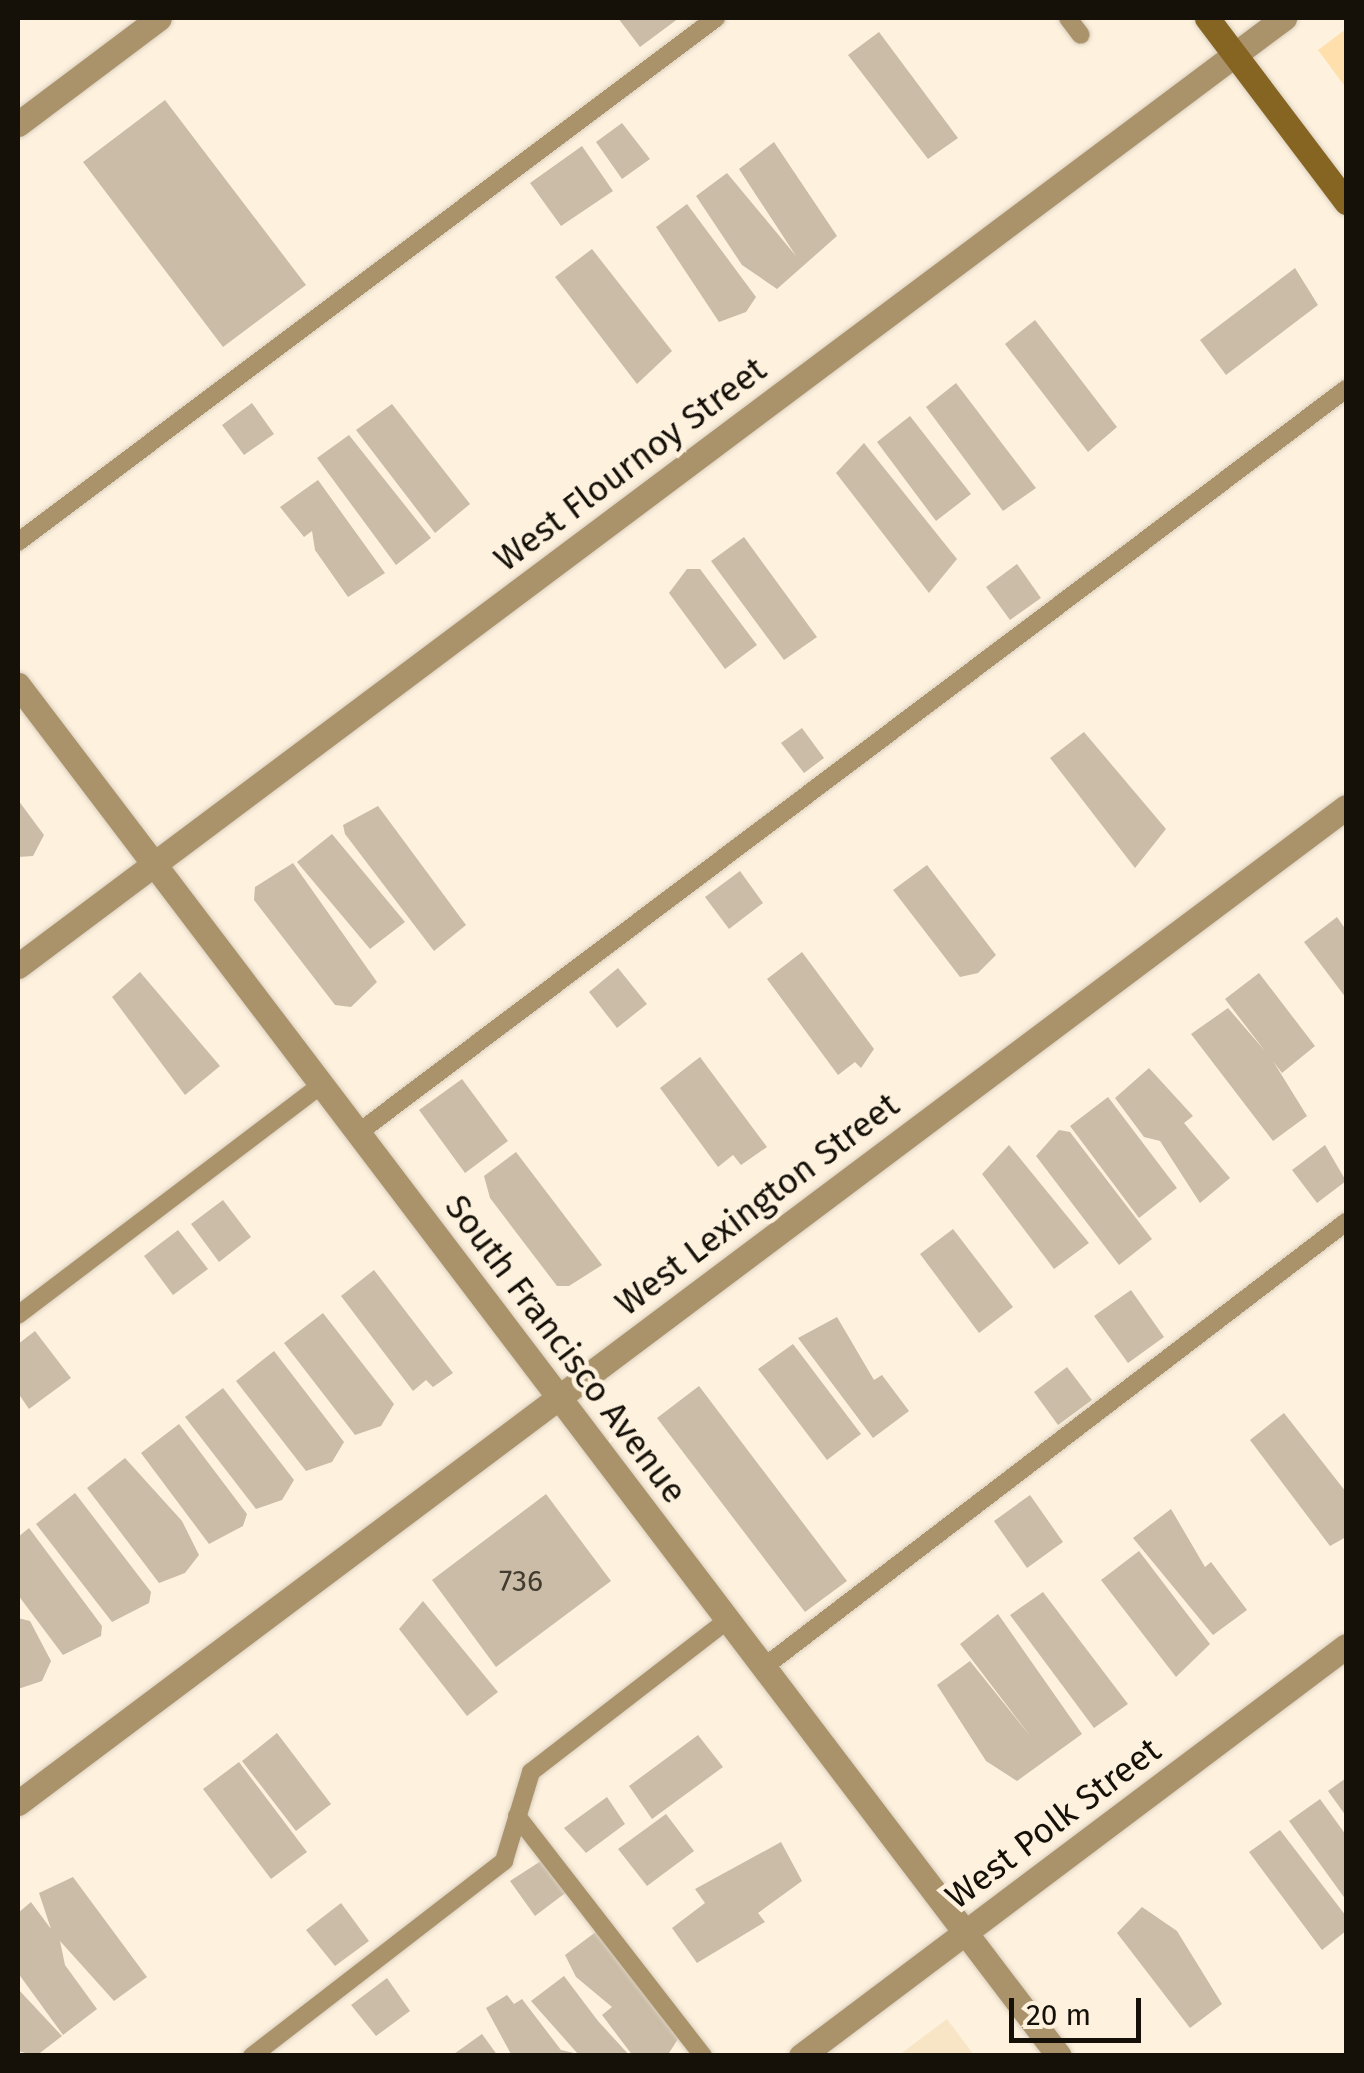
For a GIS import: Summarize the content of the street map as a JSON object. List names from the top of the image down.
{
  "streets": {
    "street": [
      "West Flournoy Street",
      "West Lexington Street",
      "South Francisco Avenue",
      "West Polk Street"
    ]
  },
  "crossings": [
    ["West Flournoy Street", "South Francisco Avenue"],
    ["West Lexington Street", "South Francisco Avenue"],
    ["South Francisco Avenue", "West Polk Street"]
  ],
  "house_numbers": ["736"],
  "scale_bar": "20 m"
}
